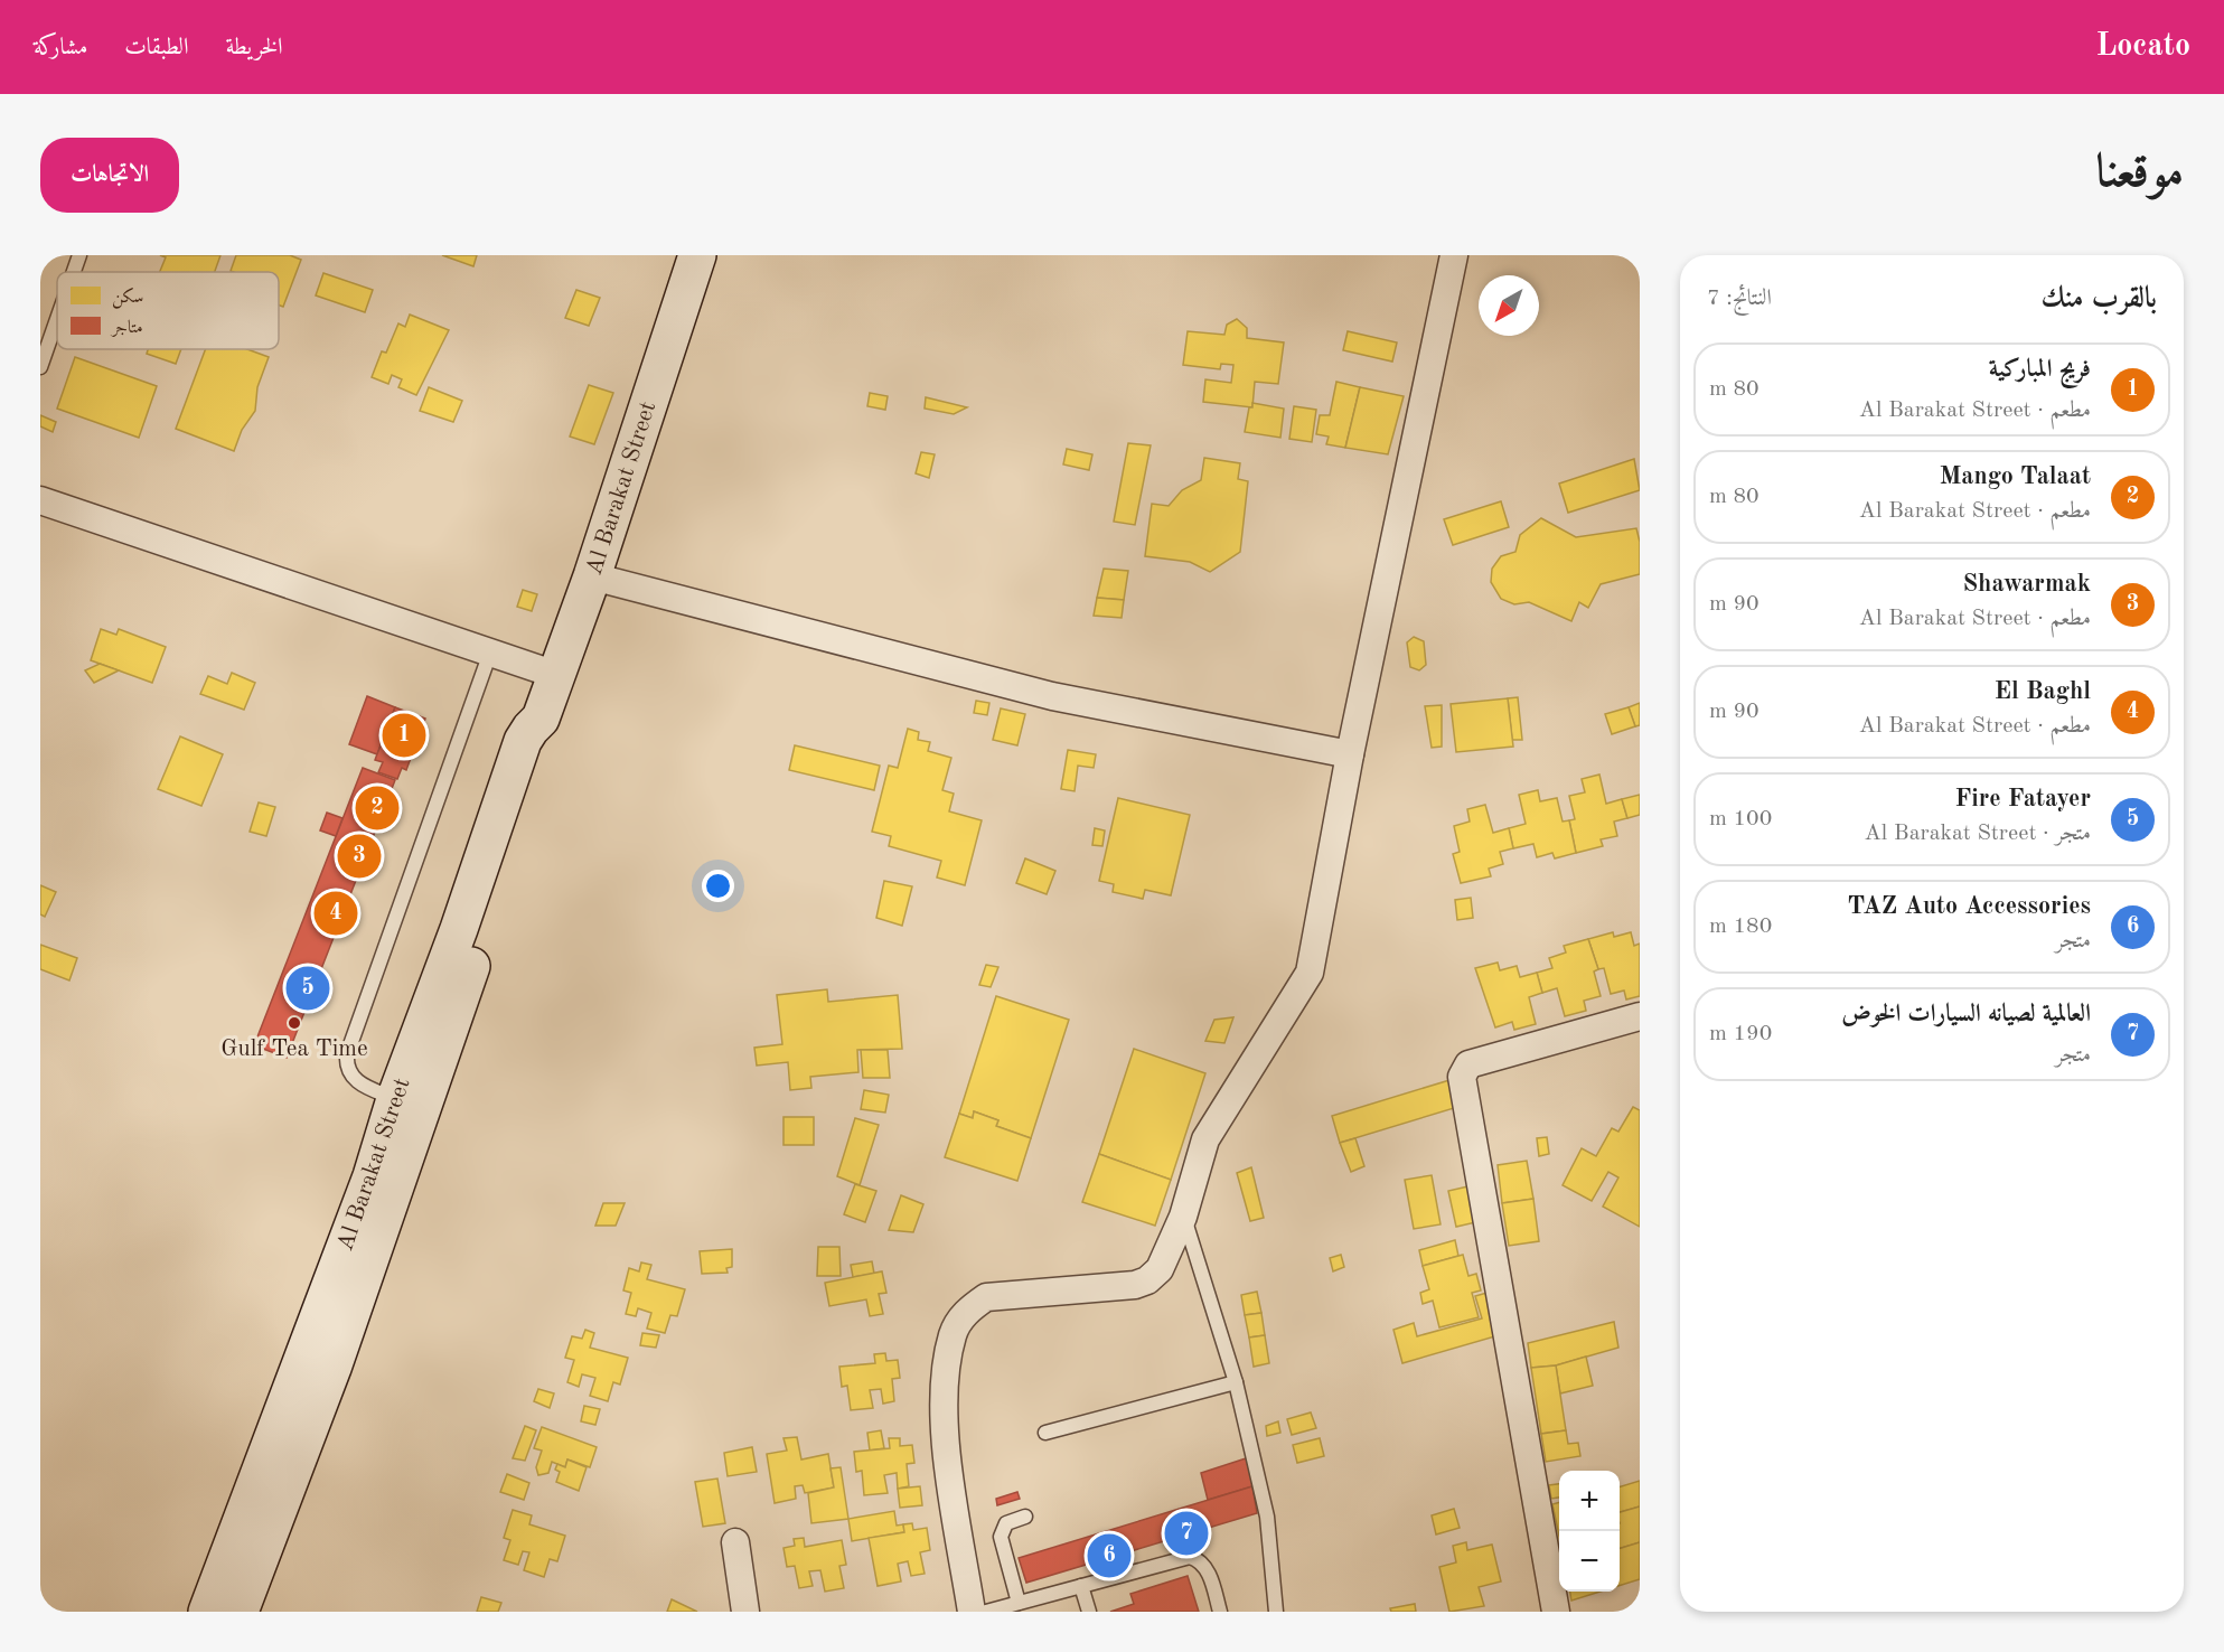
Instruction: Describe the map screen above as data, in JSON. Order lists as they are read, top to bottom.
{
  "streets": {
    "street": ["Al Barakat Street"]
  },
  "places": ["Gulf Tea Time"],
  "legend": ["سكن", "متاجر"],
  "north": "bottom left",
  "page": {
    "header": "Locato",
    "nav": ["الخريطة", "الطبقات", "مشاركة"],
    "title": "موقعنا",
    "buttons": "الاتجاهات",
    "heading": ["بالقرب منك", "النتائج: 7"],
    "list": [
      {
        "mark": "1",
        "name": "فريج المباركية",
        "note": "مطعم · Al Barakat Street",
        "value": "80 m"
      },
      {
        "mark": "2",
        "name": "Mango Talaat",
        "note": "مطعم · Al Barakat Street",
        "value": "80 m"
      },
      {
        "mark": "3",
        "name": "Shawarmak",
        "note": "مطعم · Al Barakat Street",
        "value": "90 m"
      },
      {
        "mark": "4",
        "name": "El Baghl",
        "note": "مطعم · Al Barakat Street",
        "value": "90 m"
      },
      {
        "mark": "5",
        "name": "Fire Fatayer",
        "note": "متجر · Al Barakat Street",
        "value": "100 m"
      },
      {
        "mark": "6",
        "name": "TAZ Auto Accessories",
        "note": "متجر",
        "value": "180 m"
      },
      {
        "mark": "7",
        "name": "العالمية لصيانه السيارات الخوض",
        "note": "متجر",
        "value": "190 m"
      }
    ],
    "pins": [
      "1",
      "2",
      "3",
      "4",
      "5",
      "7",
      "6"
    ],
    "map_buttons": ["+", "−"]
  }
}
